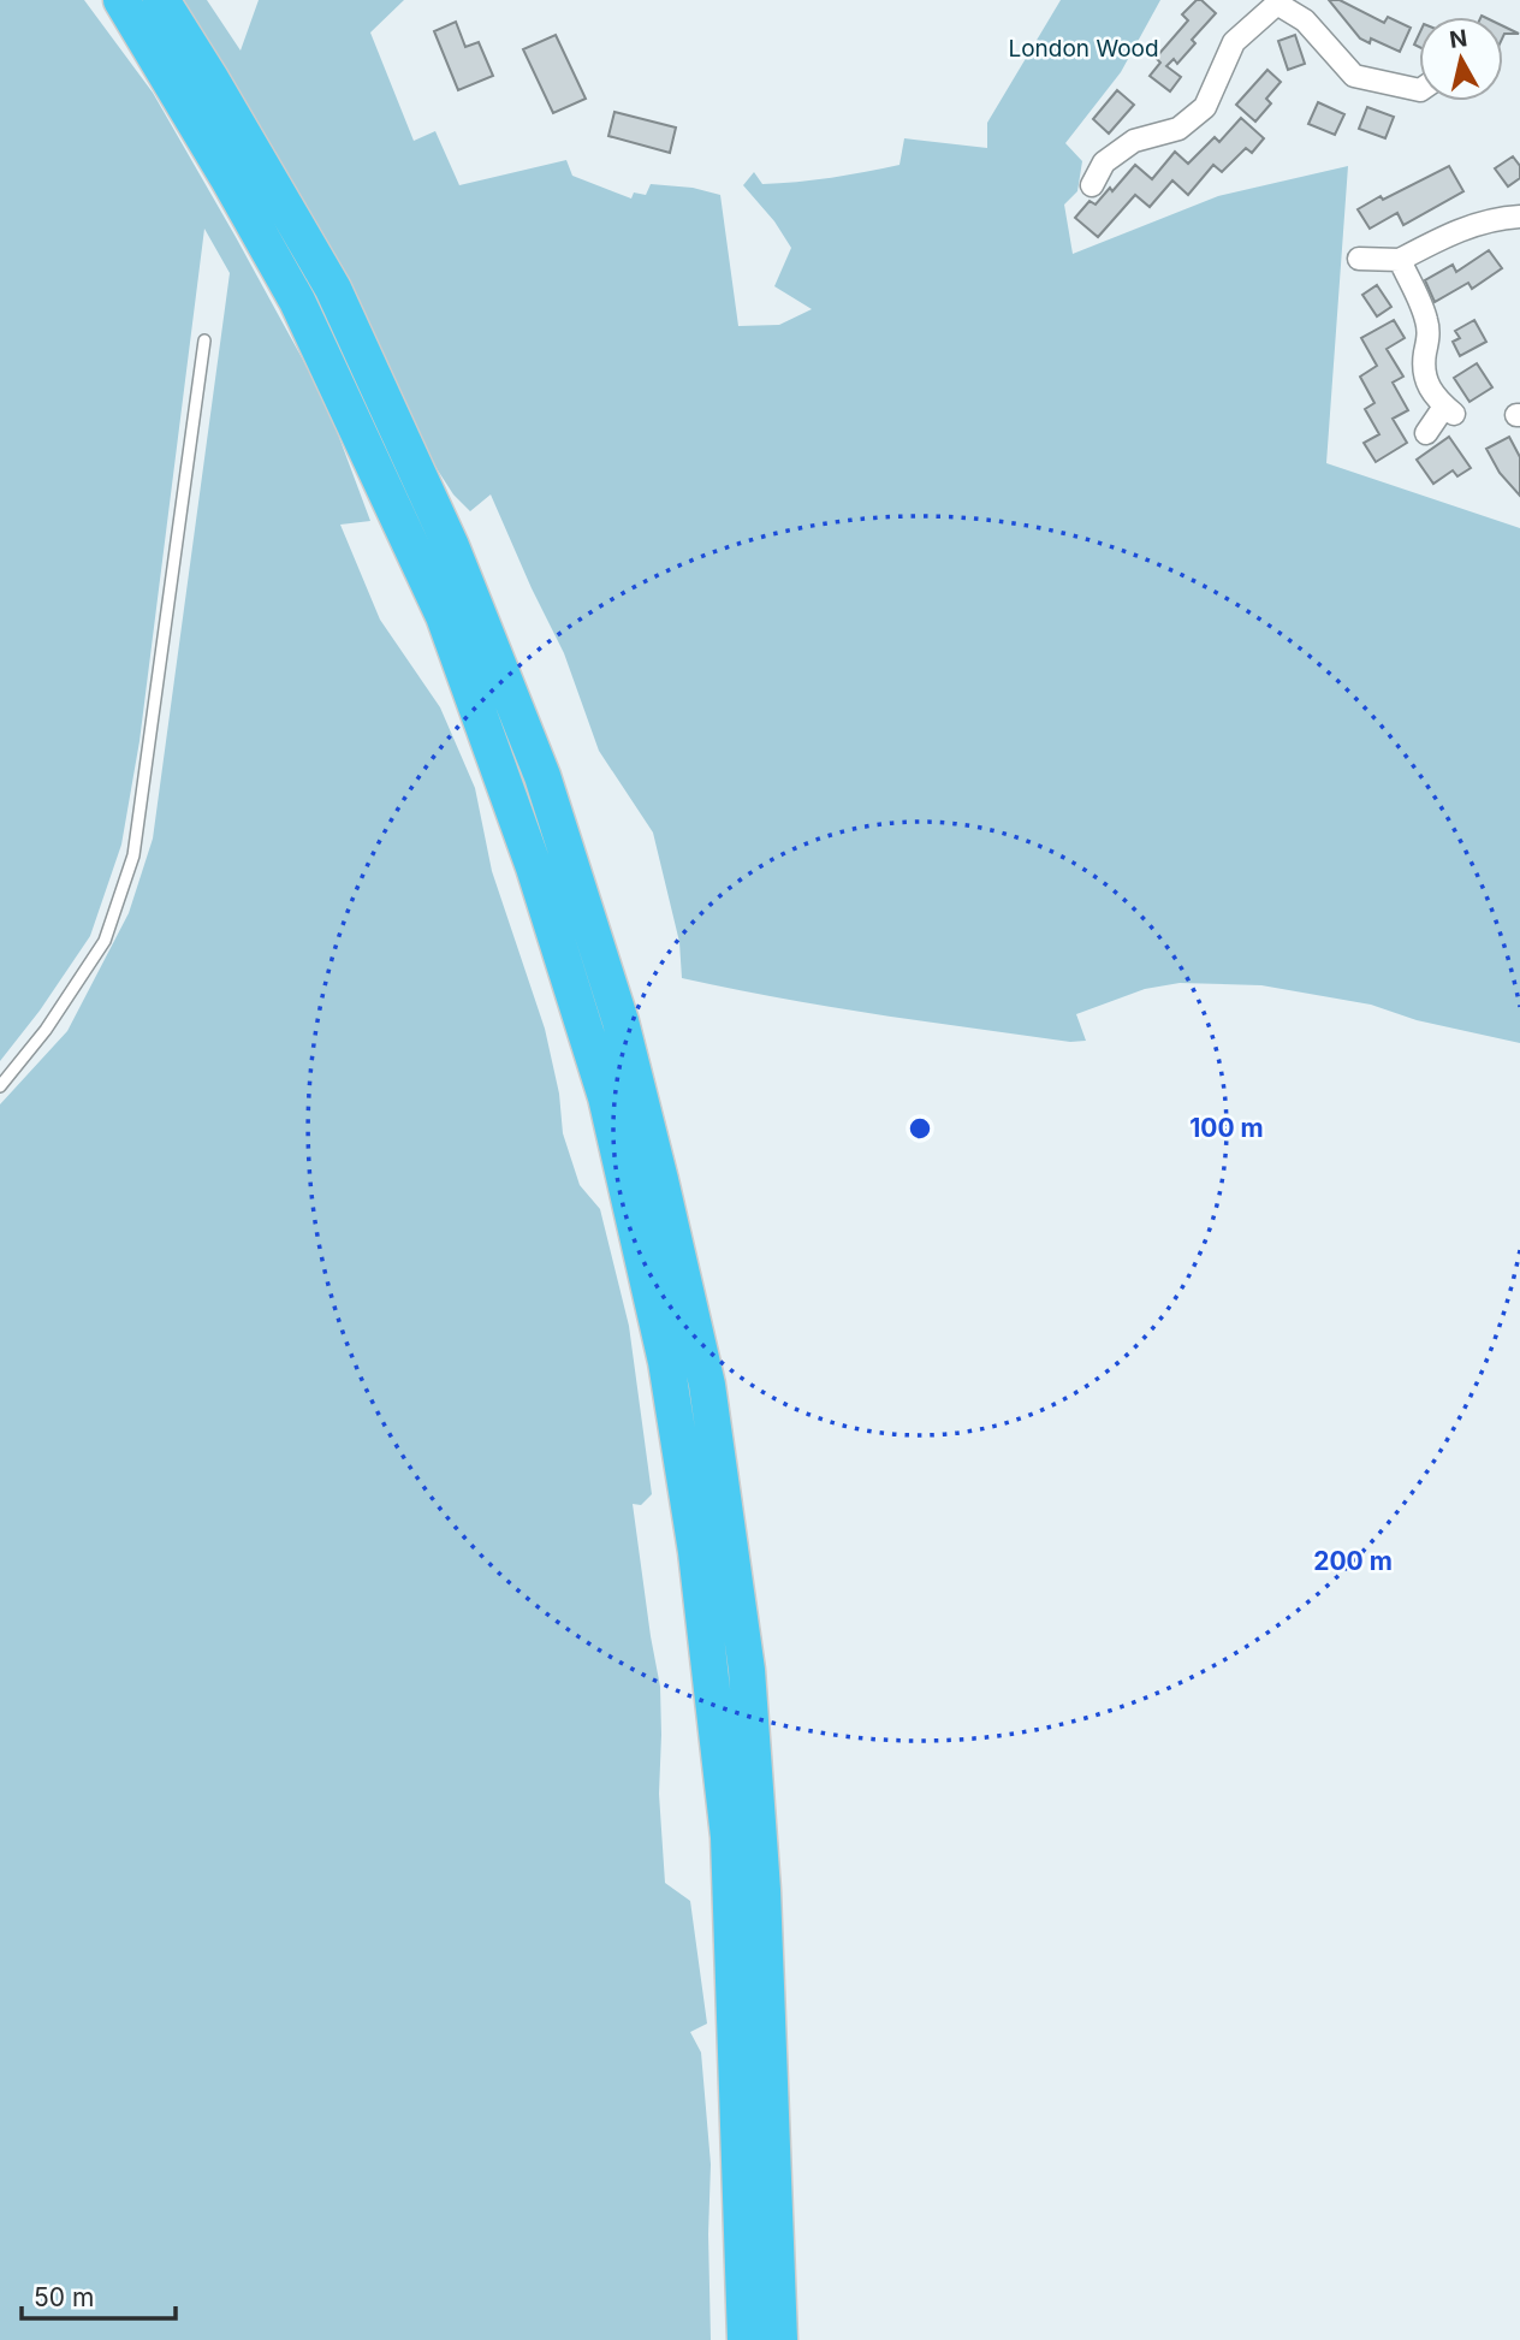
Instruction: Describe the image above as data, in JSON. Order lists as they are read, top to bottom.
{
  "parks": ["London Wood"],
  "scale_bar": "50 m",
  "north": "top",
  "rings": ["100 m", "200 m"]
}
